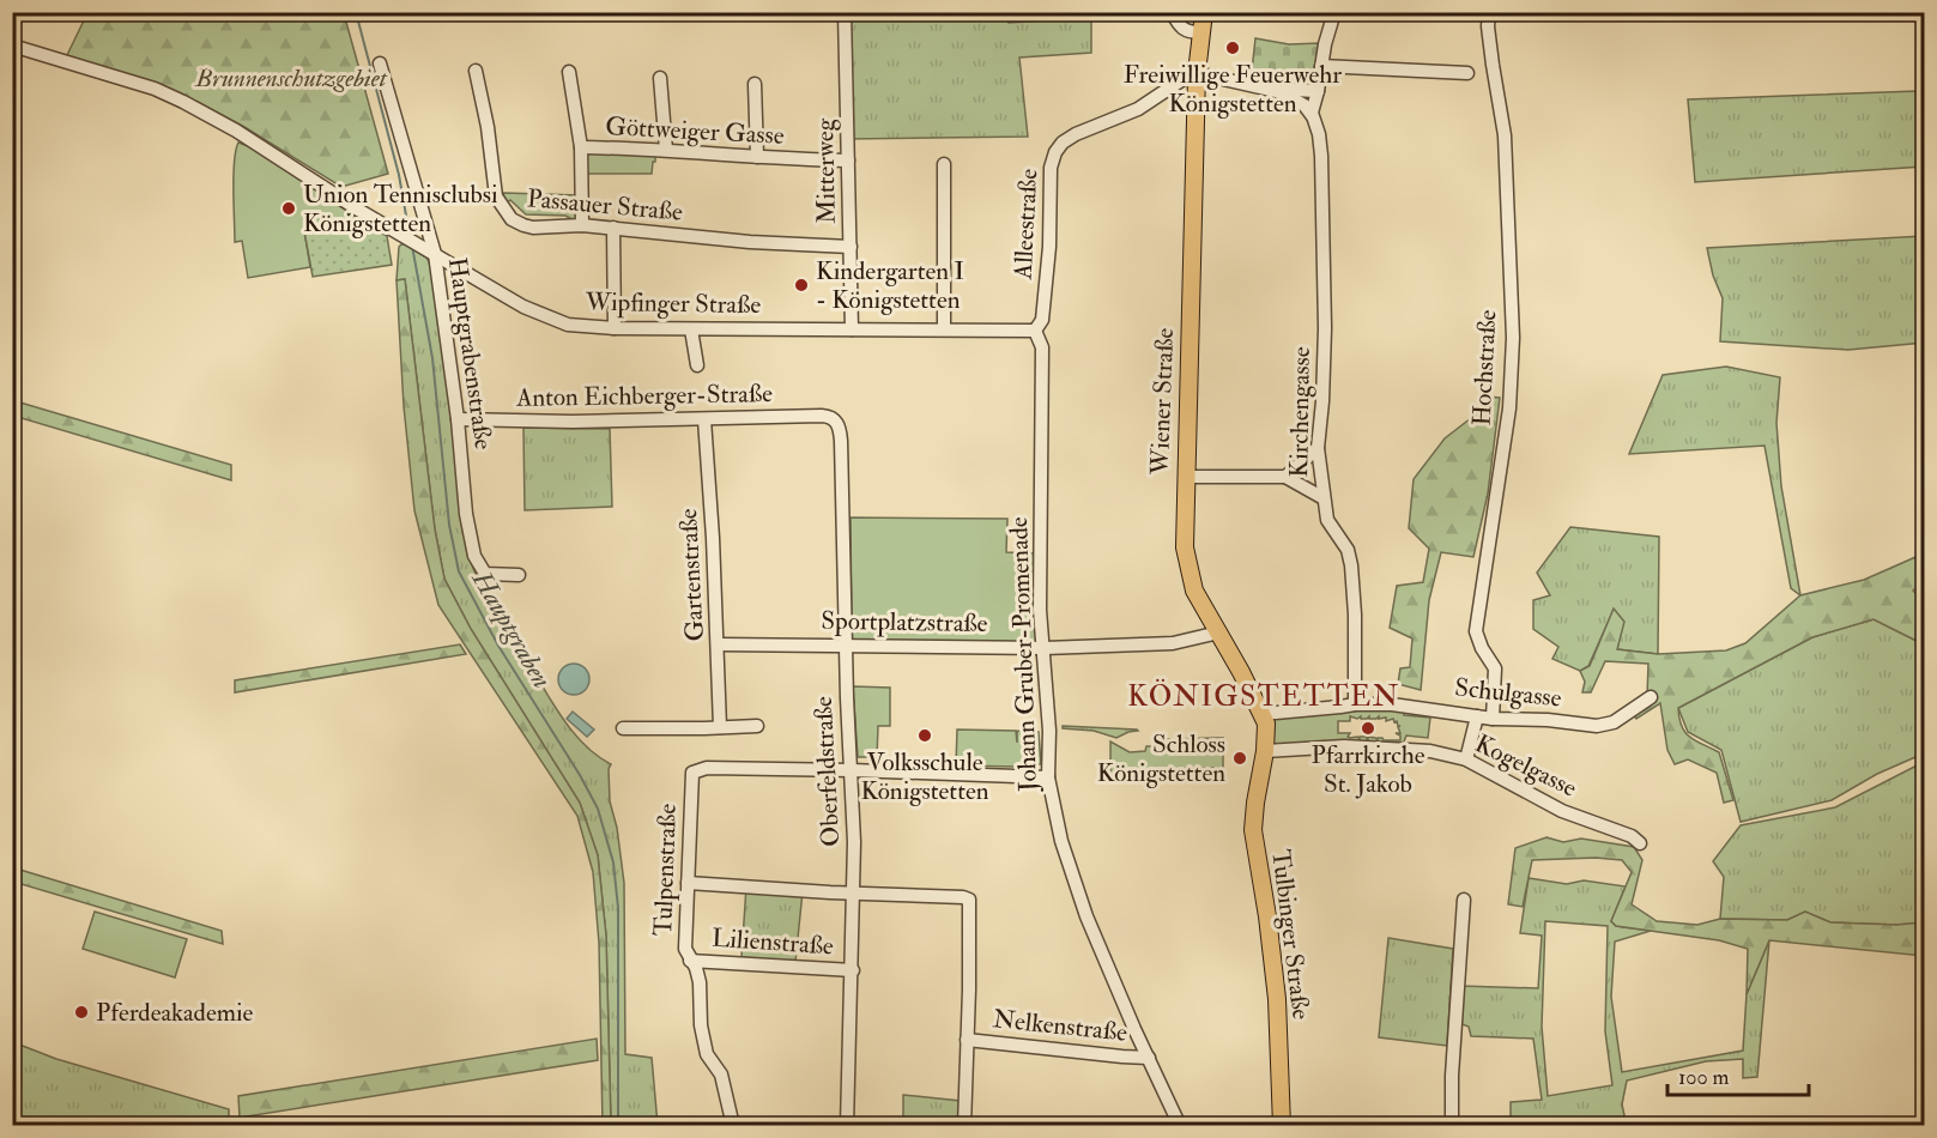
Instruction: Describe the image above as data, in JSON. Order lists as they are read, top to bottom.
{
  "streets": {
    "main road": ["Wiener Straße", "Tulbinger Straße"],
    "street": [
      "Göttweiger Gasse",
      "Mitterweg",
      "Passauer Straße",
      "Alleestraße",
      "Wipfinger Straße",
      "Hauptgrabenstraße",
      "Hochstraße",
      "Anton Eichberger-Straße",
      "Kirchengasse",
      "Gartenstraße",
      "Sportplatzstraße",
      "Johann Gruber-Promenade",
      "Schulgasse",
      "Kogelgasse",
      "Oberfeldstraße",
      "Tulpenstraße",
      "Lilienstraße",
      "Nelkenstraße"
    ]
  },
  "crossings": [
    ["Göttweiger Gasse", "Mitterweg"],
    ["Mitterweg", "Passauer Straße"],
    ["Mitterweg", "Wipfinger Straße"],
    ["Alleestraße", "Wipfinger Straße"],
    ["Alleestraße", "Wiener Straße"],
    ["Alleestraße", "Johann Gruber-Promenade"],
    ["Wipfinger Straße", "Hauptgrabenstraße"],
    ["Wipfinger Straße", "Johann Gruber-Promenade"],
    ["Hauptgrabenstraße", "Anton Eichberger-Straße"],
    ["Hochstraße", "Schulgasse"],
    ["Anton Eichberger-Straße", "Gartenstraße"],
    ["Anton Eichberger-Straße", "Oberfeldstraße"],
    ["Wiener Straße", "Sportplatzstraße"],
    ["Wiener Straße", "Schulgasse"],
    ["Wiener Straße", "Tulbinger Straße"],
    ["Kirchengasse", "Schulgasse"],
    ["Gartenstraße", "Sportplatzstraße"],
    ["Sportplatzstraße", "Johann Gruber-Promenade"],
    ["Sportplatzstraße", "Oberfeldstraße"],
    ["Johann Gruber-Promenade", "Nelkenstraße"],
    ["Schulgasse", "Tulbinger Straße"],
    ["Kogelgasse", "Tulbinger Straße"],
    ["Oberfeldstraße", "Tulpenstraße"],
    ["Oberfeldstraße", "Lilienstraße"],
    ["Tulpenstraße", "Lilienstraße"]
  ],
  "districts": ["KÖNIGSTETTEN"],
  "water": ["Hauptgraben"],
  "parks": ["Brunnenschutzgebiet"],
  "places": [
    "Freiwillige Feuerwehr Königstetten",
    "Union Tennisclubsi Königstetten",
    "Kindergarten I - Königstetten",
    "Pfarrkirche St. Jakob",
    "Volksschule Königstetten",
    "Schloss Königstetten",
    "Pferdeakademie"
  ],
  "scale_bar": "100 m"
}
